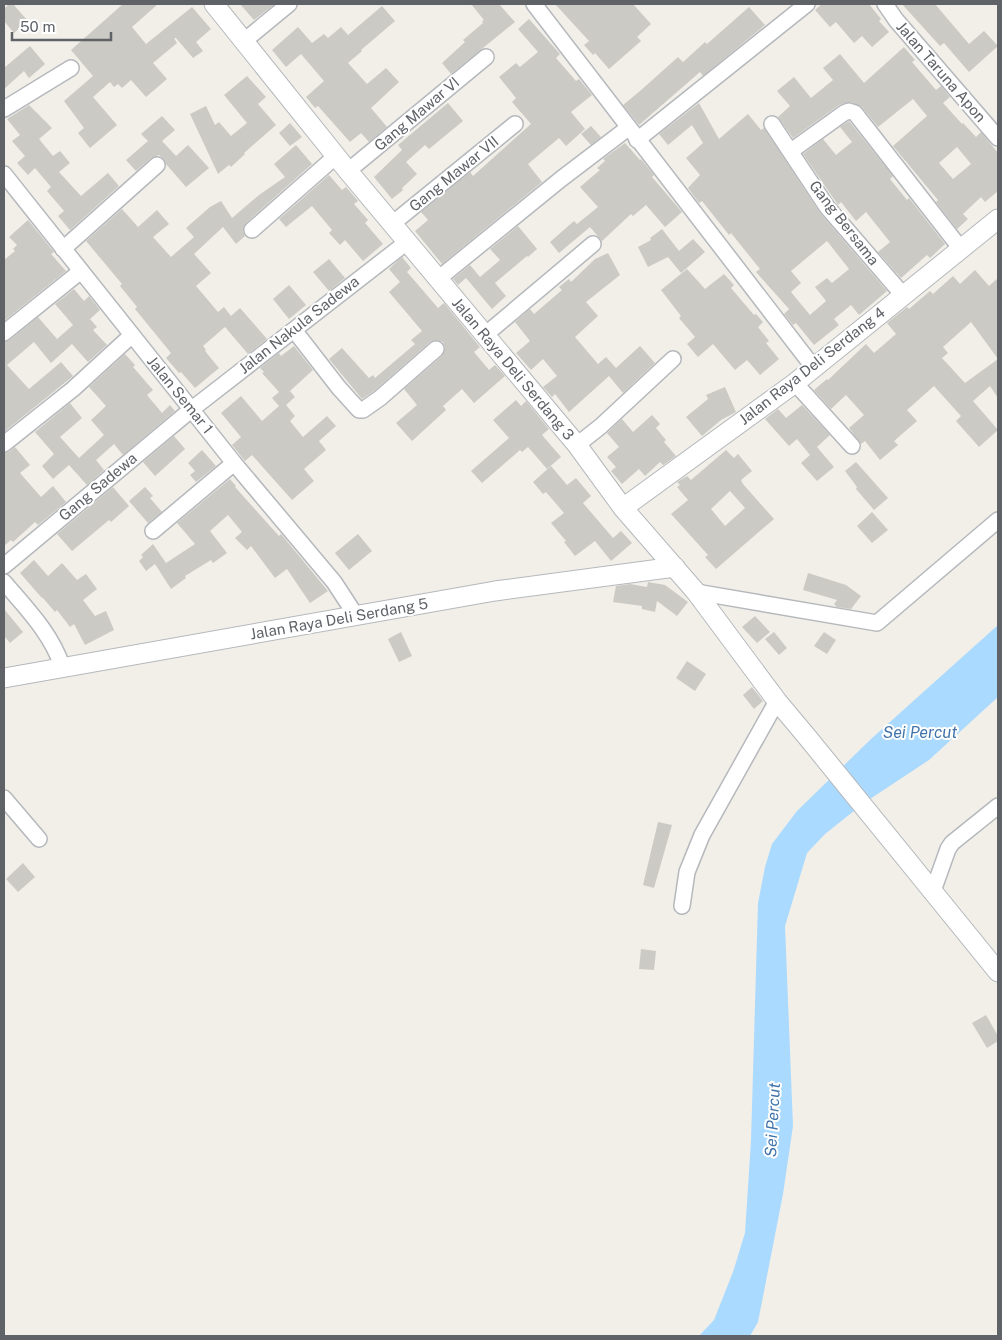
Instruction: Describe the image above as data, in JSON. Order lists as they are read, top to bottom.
{
  "streets": {
    "street": [
      "Jalan Taruna Apon",
      "Gang Mawar VI",
      "Gang Mawar VII",
      "Gang Bersama",
      "Jalan Nakula Sadewa",
      "Jalan Raya Deli Serdang 4",
      "Jalan Raya Deli Serdang 3",
      "Jalan Semar 1",
      "Gang Sadewa",
      "Jalan Raya Deli Serdang 5"
    ]
  },
  "crossings": [
    ["Gang Mawar VI", "Jalan Raya Deli Serdang 3"],
    ["Gang Mawar VII", "Jalan Raya Deli Serdang 3"],
    ["Gang Bersama", "Jalan Raya Deli Serdang 4"],
    ["Jalan Nakula Sadewa", "Jalan Raya Deli Serdang 3"],
    ["Jalan Nakula Sadewa", "Jalan Semar 1"],
    ["Jalan Nakula Sadewa", "Gang Sadewa"],
    ["Jalan Raya Deli Serdang 4", "Jalan Raya Deli Serdang 3"],
    ["Jalan Raya Deli Serdang 3", "Jalan Raya Deli Serdang 5"],
    ["Jalan Semar 1", "Gang Sadewa"],
    ["Jalan Semar 1", "Jalan Raya Deli Serdang 5"]
  ],
  "water": ["Sei Percut"],
  "scale_bar": "50 m"
}
